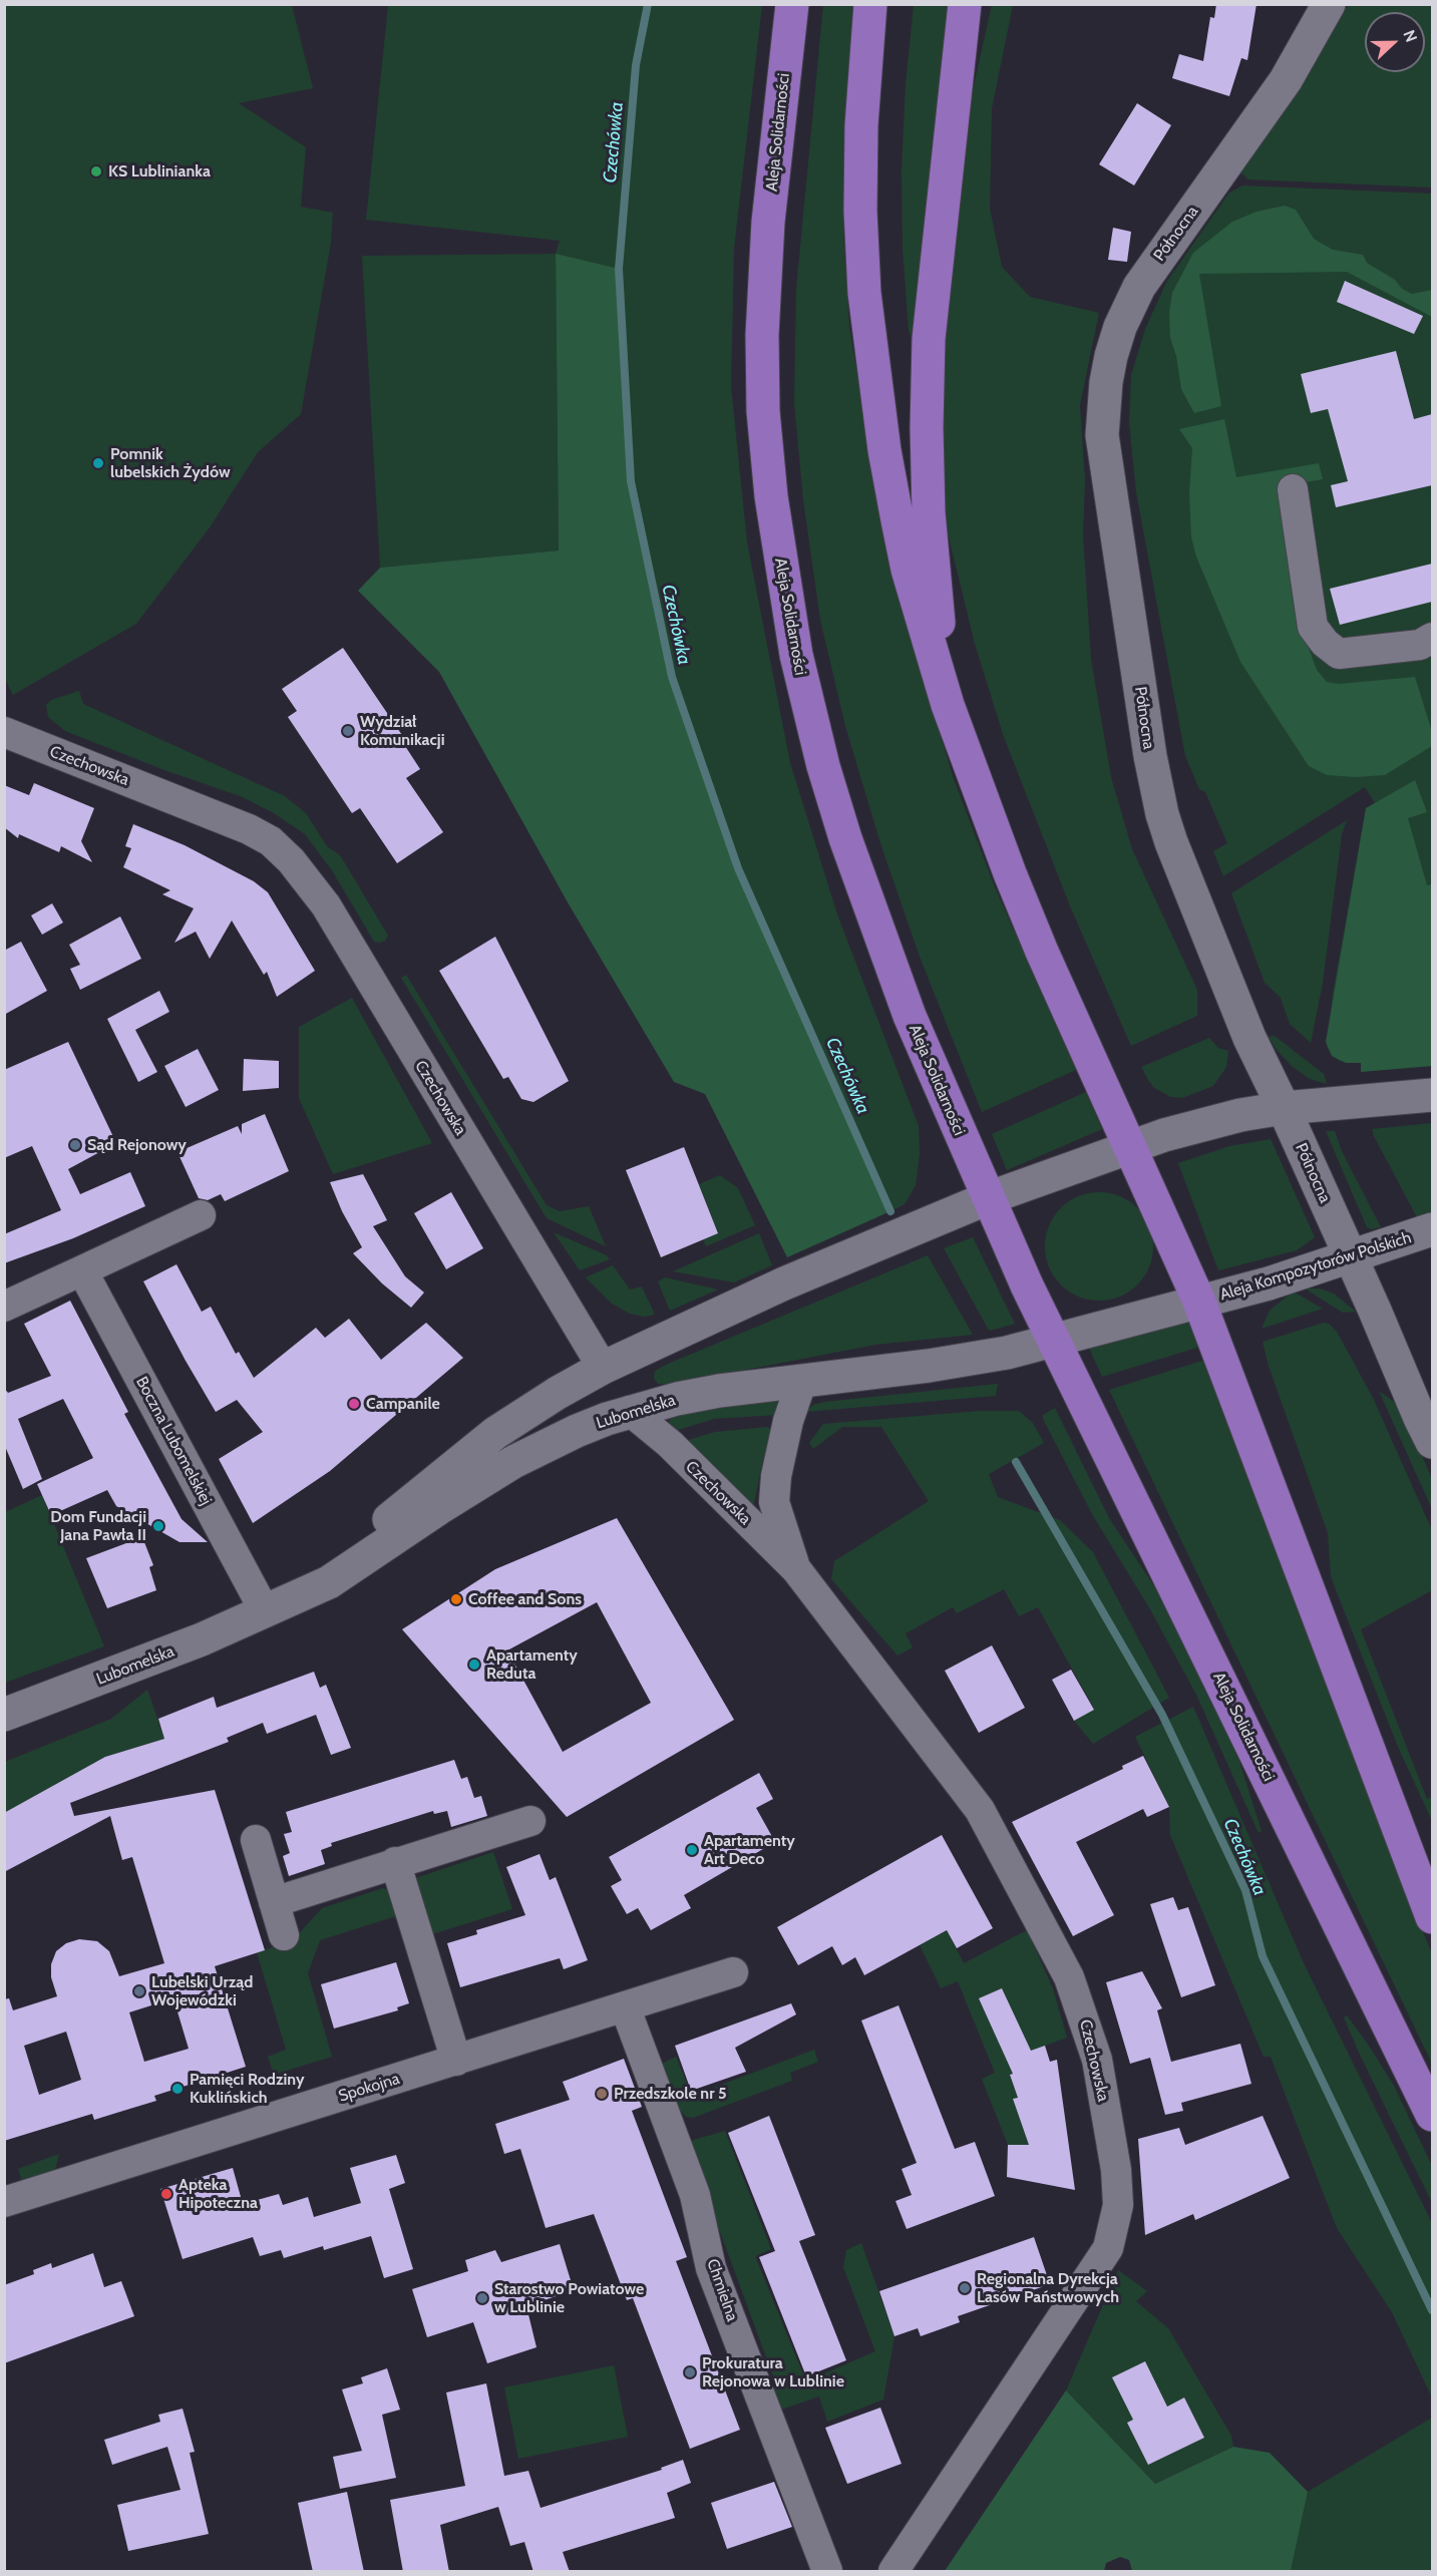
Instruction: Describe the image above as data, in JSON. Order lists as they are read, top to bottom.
{
  "streets": {
    "main road": ["Aleja Solidarności"],
    "street": [
      "Północna",
      "Czechowska",
      "Aleja Kompozytorów Polskich",
      "Lubomelska",
      "Boczna Lubomelskiej",
      "Spokojna",
      "Chmielna"
    ]
  },
  "crossings": [
    ["Aleja Solidarności", "Aleja Kompozytorów Polskich"],
    ["Aleja Solidarności", "Lubomelska"],
    ["Północna", "Aleja Kompozytorów Polskich"],
    ["Czechowska", "Lubomelska"],
    ["Aleja Kompozytorów Polskich", "Lubomelska"],
    ["Lubomelska", "Boczna Lubomelskiej"],
    ["Spokojna", "Chmielna"]
  ],
  "water": ["Czechówka"],
  "places": [
    "KS Lublinianka",
    "Pomnik lubelskich Żydów",
    "Wydział Komunikacji",
    "Sąd Rejonowy",
    "Campanile",
    "Dom Fundacji Jana Pawła II",
    "Coffee and Sons",
    "Apartamenty Reduta",
    "Apartamenty Art Deco",
    "Lubelski Urząd Wojewódzki",
    "Pamięci Rodziny Kuklińskich",
    "Przedszkole nr 5",
    "Apteka Hipoteczna",
    "Regionalna Dyrekcja Lasów Państwowych",
    "Starostwo Powiatowe w Lublinie",
    "Prokuratura Rejonowa w Lublinie"
  ],
  "north": "right"
}
